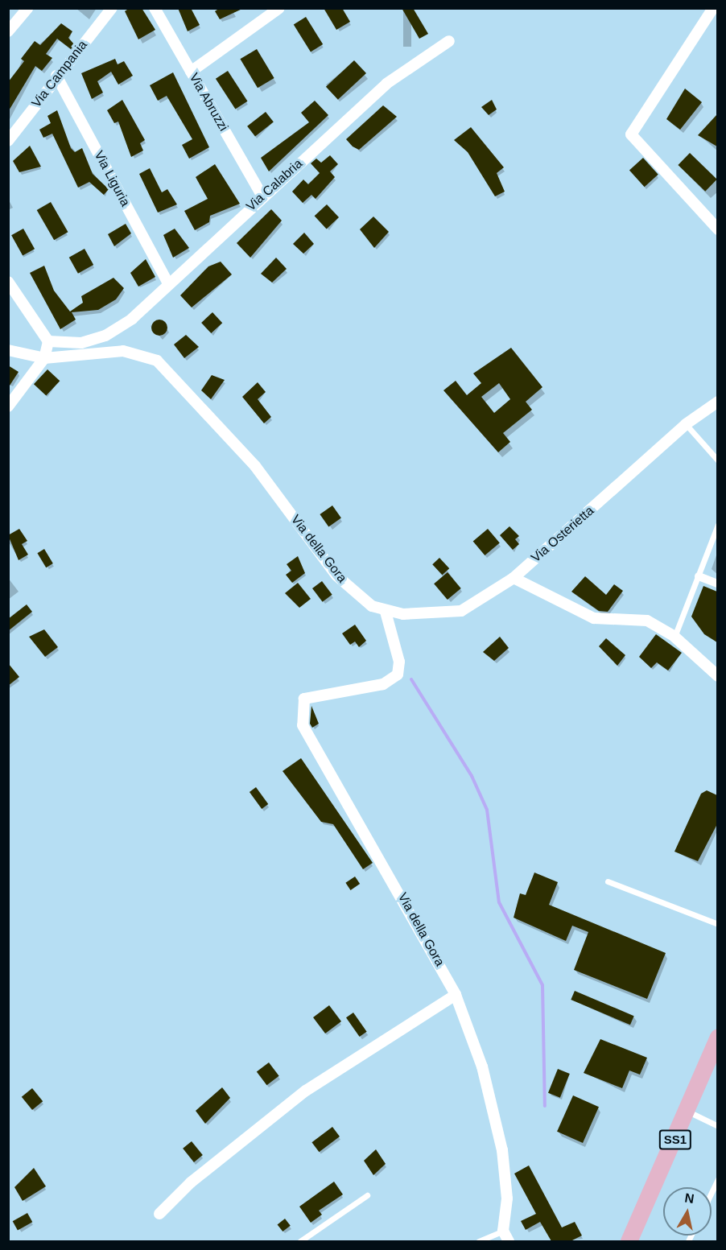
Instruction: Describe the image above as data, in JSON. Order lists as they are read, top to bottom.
{
  "streets": {
    "main road": ["SS1"],
    "street": [
      "Via Campania",
      "Via Abruzzi",
      "Via Liguria",
      "Via Calabria",
      "Via Osterietta",
      "Via della Gora"
    ]
  },
  "crossings": [
    ["Via Campania", "Via Liguria"],
    ["Via Abruzzi", "Via Calabria"],
    ["Via Liguria", "Via Calabria"],
    ["Via Osterietta", "Via della Gora"]
  ],
  "north": "top"
}
